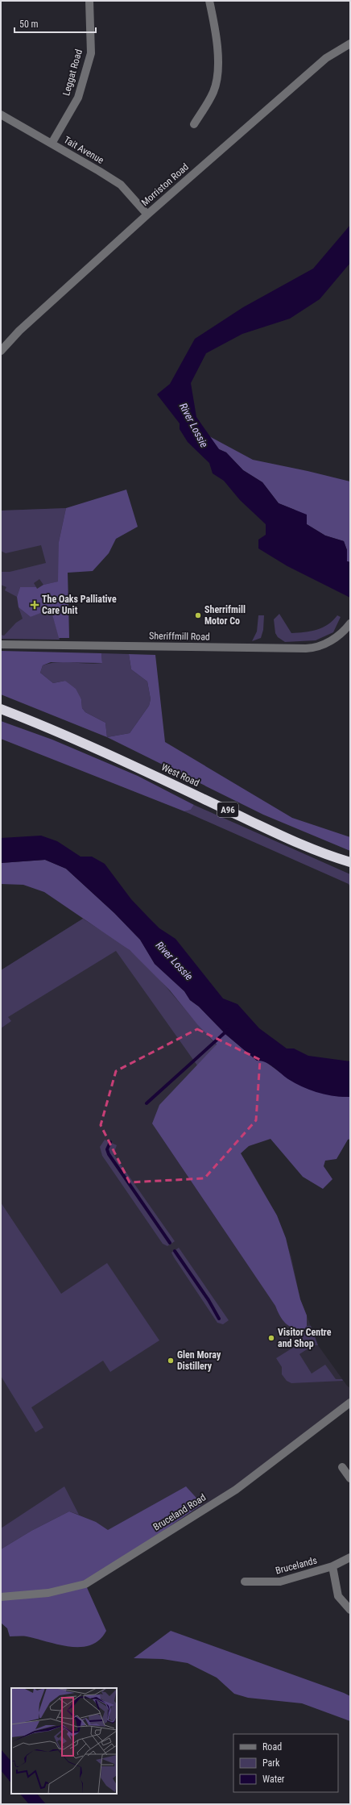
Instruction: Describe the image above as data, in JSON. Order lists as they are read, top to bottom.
{
  "streets": {
    "highway": ["West Road", "A96"],
    "street": [
      "Leggat Road",
      "Tait Avenue",
      "Morriston Road",
      "Sheriffmill Road",
      "Bruceland Road",
      "Brucelands"
    ]
  },
  "crossings": [
    ["Leggat Road", "Tait Avenue"],
    ["Tait Avenue", "Morriston Road"]
  ],
  "water": ["River Lossie"],
  "places": {
    "health": ["The Oaks Palliative Care Unit"],
    "other": ["Sherrifmill Motor Co", "Visitor Centre and Shop", "Glen Moray Distillery"]
  },
  "legend": ["Road", "Park", "Water"],
  "scale_bar": "50 m"
}
